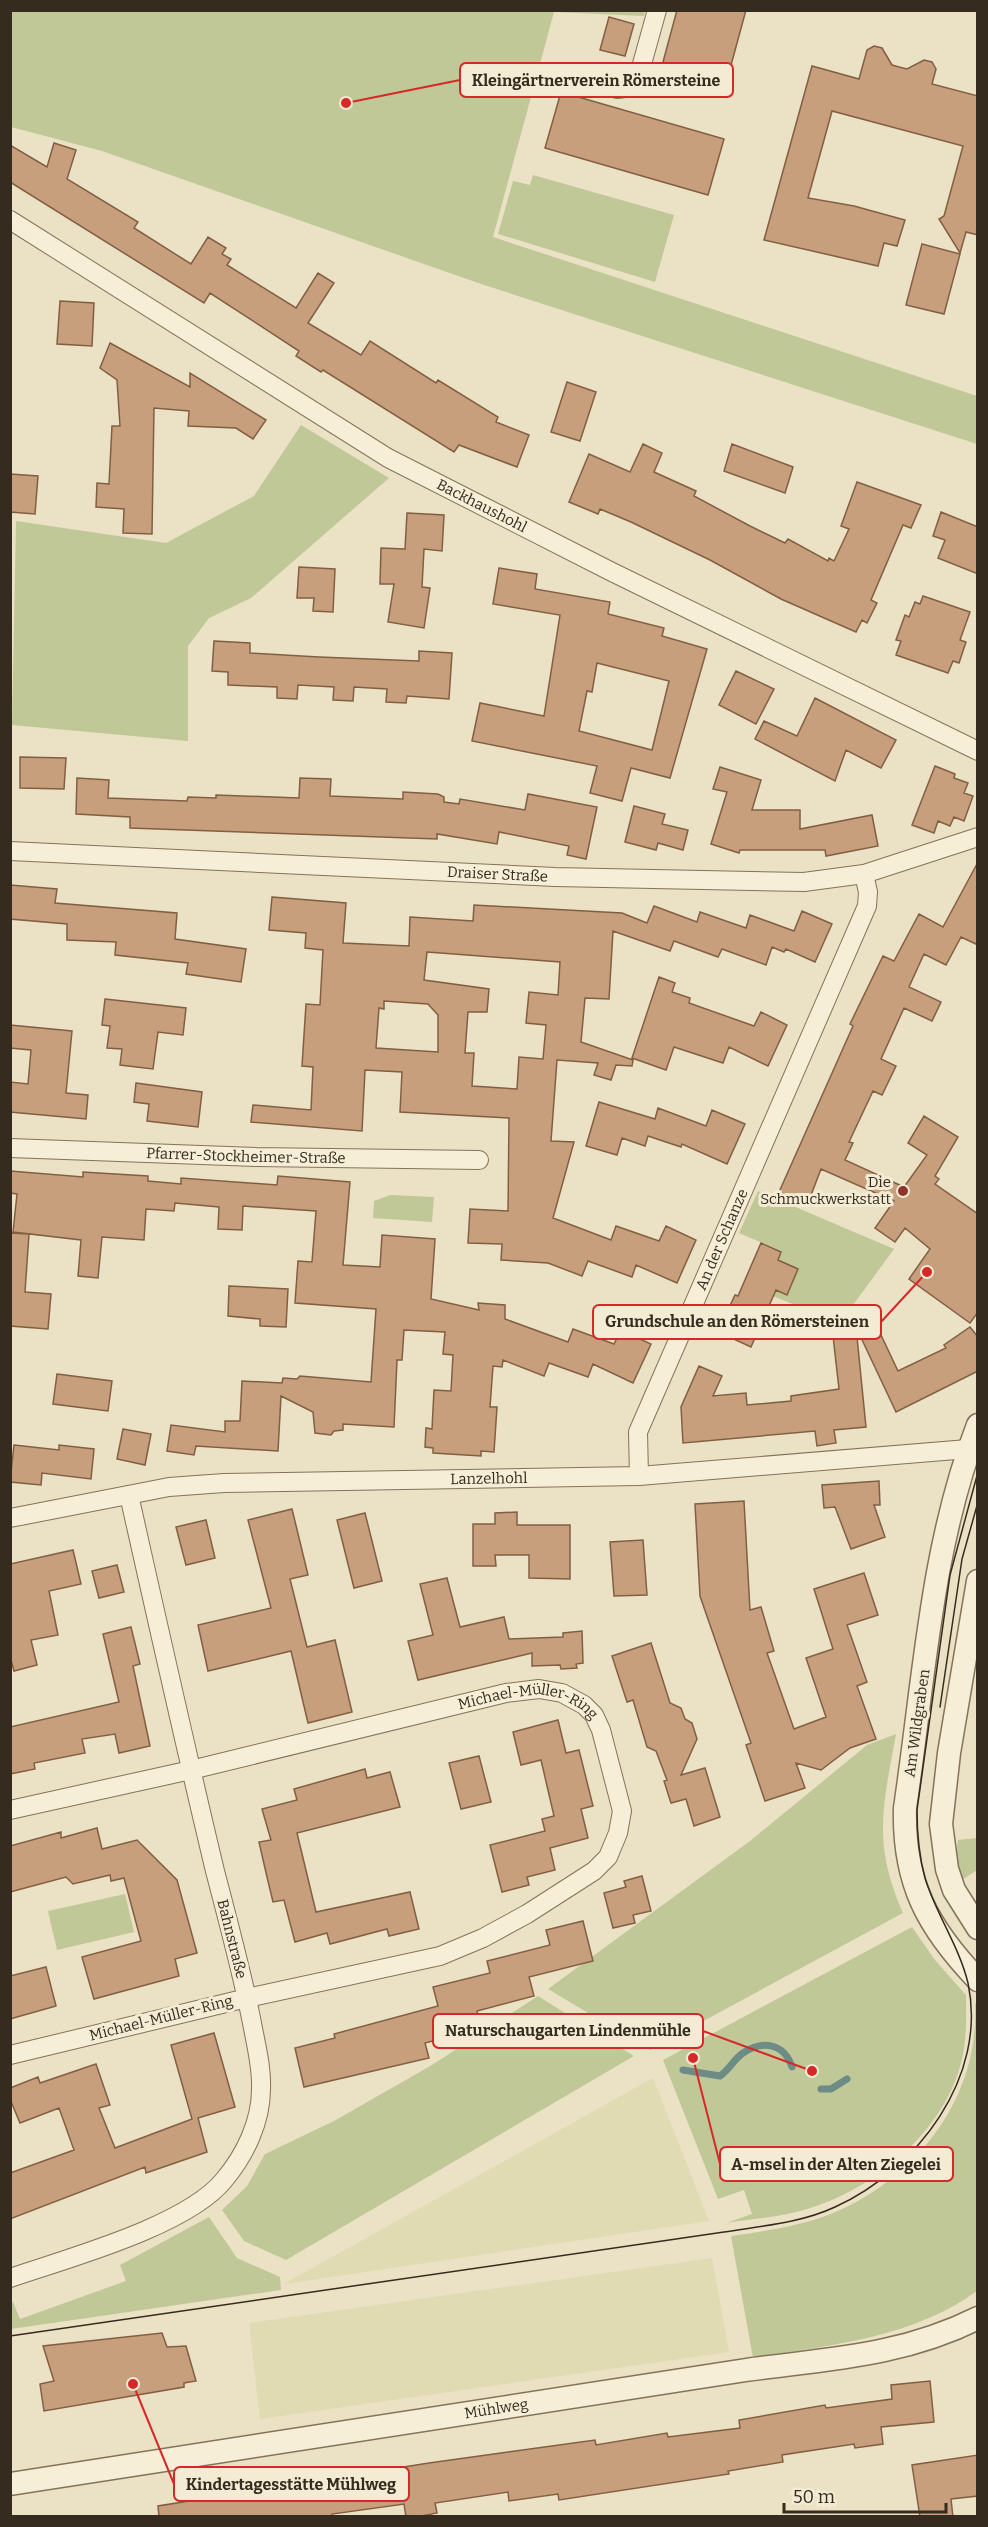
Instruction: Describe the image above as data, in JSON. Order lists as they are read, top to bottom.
{
  "streets": {
    "street": [
      "Backhaushohl",
      "Draiser Straße",
      "Pfarrer-Stockheimer-Straße",
      "An der Schanze",
      "Lanzelhohl",
      "Michael-Müller-Ring",
      "Am Wildgraben",
      "Bahnstraße",
      "Mühlweg"
    ]
  },
  "crossings": [
    ["Draiser Straße", "An der Schanze"],
    ["An der Schanze", "Lanzelhohl"],
    ["Lanzelhohl", "Am Wildgraben"],
    ["Lanzelhohl", "Bahnstraße"],
    ["Michael-Müller-Ring", "Bahnstraße"]
  ],
  "places": [
    "Kleingärtnerverein Römersteine",
    "Die Schmuckwerkstatt",
    "Grundschule an den Römersteinen",
    "A-msel in der Alten Ziegelei",
    "Naturschaugarten Lindenmühle",
    "Kindertagesstätte Mühlweg"
  ],
  "scale_bar": "50 m"
}
